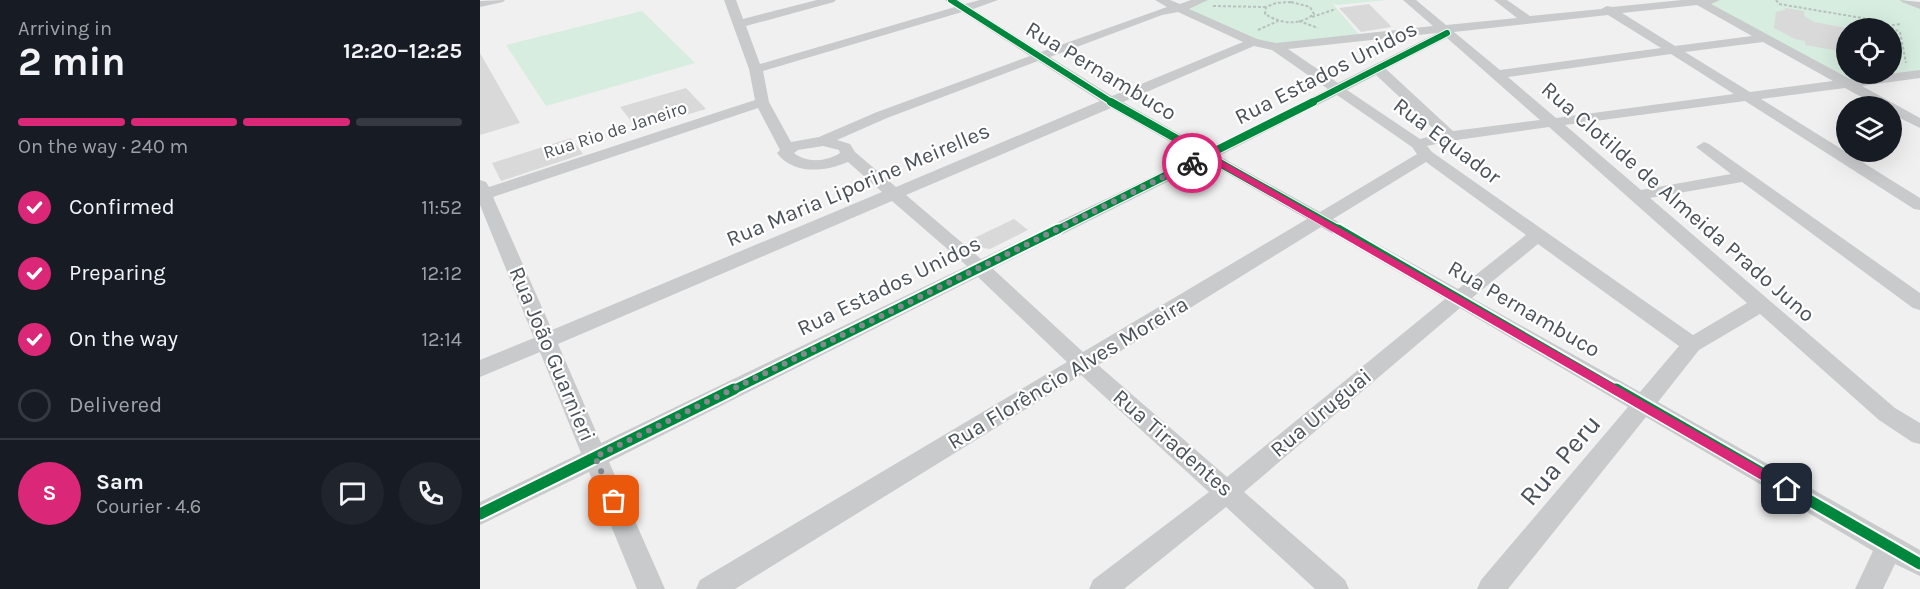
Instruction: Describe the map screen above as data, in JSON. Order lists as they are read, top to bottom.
{
  "streets": {
    "street": [
      "Rua Pernambuco",
      "Rua Estados Unidos",
      "Rua Rio de Janeiro",
      "Rua Equador",
      "Rua Maria Liporine Meirelles",
      "Rua Clotilde de Almeida Prado Juno",
      "Rua João Guarnieri",
      "Rua Florêncio Alves Moreira",
      "Rua Uruguai",
      "Rua Tiradentes",
      "Rua Peru"
    ]
  },
  "crossings": [
    ["Rua Pernambuco", "Rua Estados Unidos"],
    ["Rua Pernambuco", "Rua Maria Liporine Meirelles"],
    ["Rua Pernambuco", "Rua Florêncio Alves Moreira"],
    ["Rua Pernambuco", "Rua Uruguai"],
    ["Rua Pernambuco", "Rua Peru"],
    ["Rua Estados Unidos", "Rua Equador"],
    ["Rua Estados Unidos", "Rua Clotilde de Almeida Prado Juno"],
    ["Rua Estados Unidos", "Rua João Guarnieri"],
    ["Rua Estados Unidos", "Rua Tiradentes"],
    ["Rua Rio de Janeiro", "Rua João Guarnieri"],
    ["Rua Equador", "Rua Maria Liporine Meirelles"],
    ["Rua Equador", "Rua Florêncio Alves Moreira"],
    ["Rua Equador", "Rua Uruguai"],
    ["Rua Equador", "Rua Peru"],
    ["Rua Maria Liporine Meirelles", "Rua João Guarnieri"],
    ["Rua Maria Liporine Meirelles", "Rua Tiradentes"],
    ["Rua Clotilde de Almeida Prado Juno", "Rua Florêncio Alves Moreira"],
    ["Rua Clotilde de Almeida Prado Juno", "Rua Peru"],
    ["Rua Florêncio Alves Moreira", "Rua Tiradentes"],
    ["Rua Uruguai", "Rua Tiradentes"]
  ],
  "page": {
    "heading": ["2 min", "Arriving in", "12:20–12:25"],
    "panel": ["Sam", "Courier · 4.6"],
    "bar": "On the way · 240 m",
    "list": [
      ["Confirmed", "11:52"],
      ["Preparing", "12:12"],
      ["On the way", "12:14"],
      "Delivered"
    ],
    "round": "S"
  }
}
